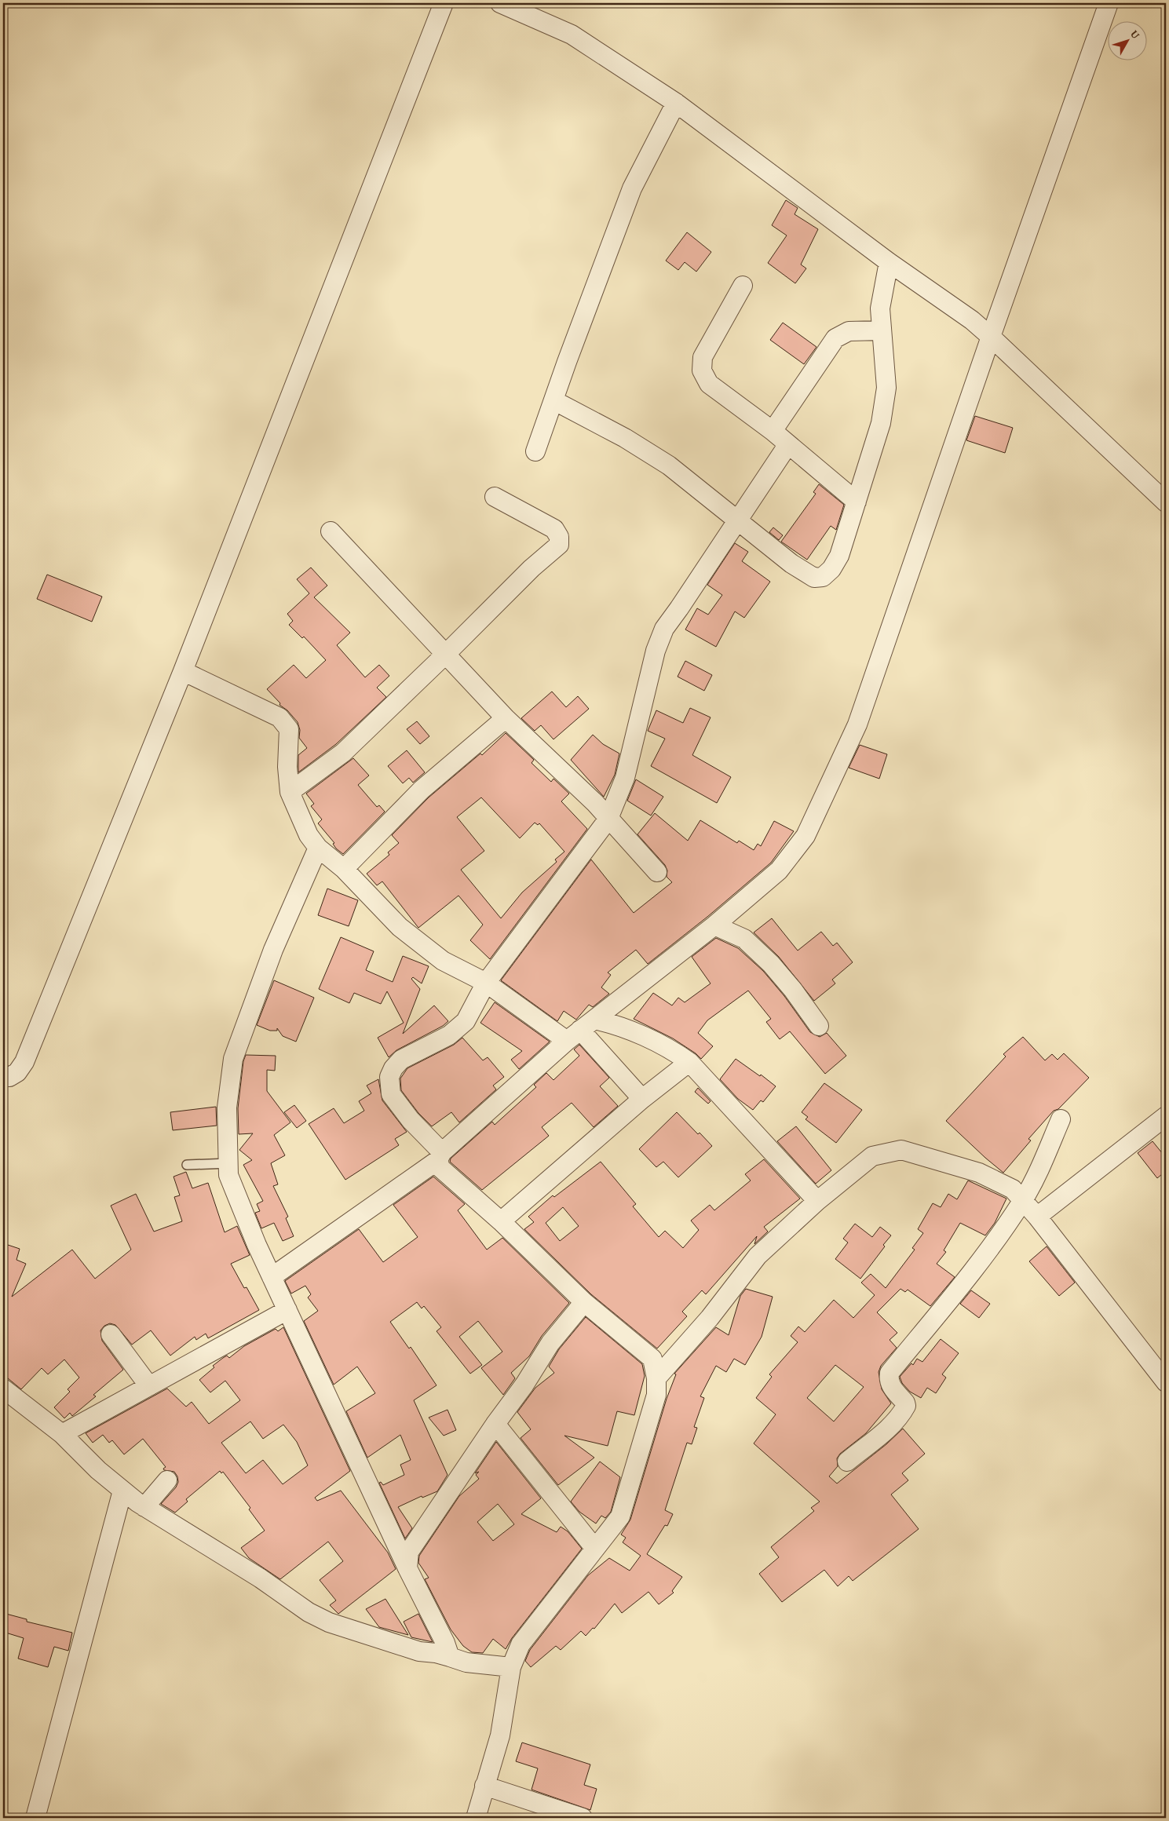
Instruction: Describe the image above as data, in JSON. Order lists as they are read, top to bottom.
{
  "north": "top right"
}
